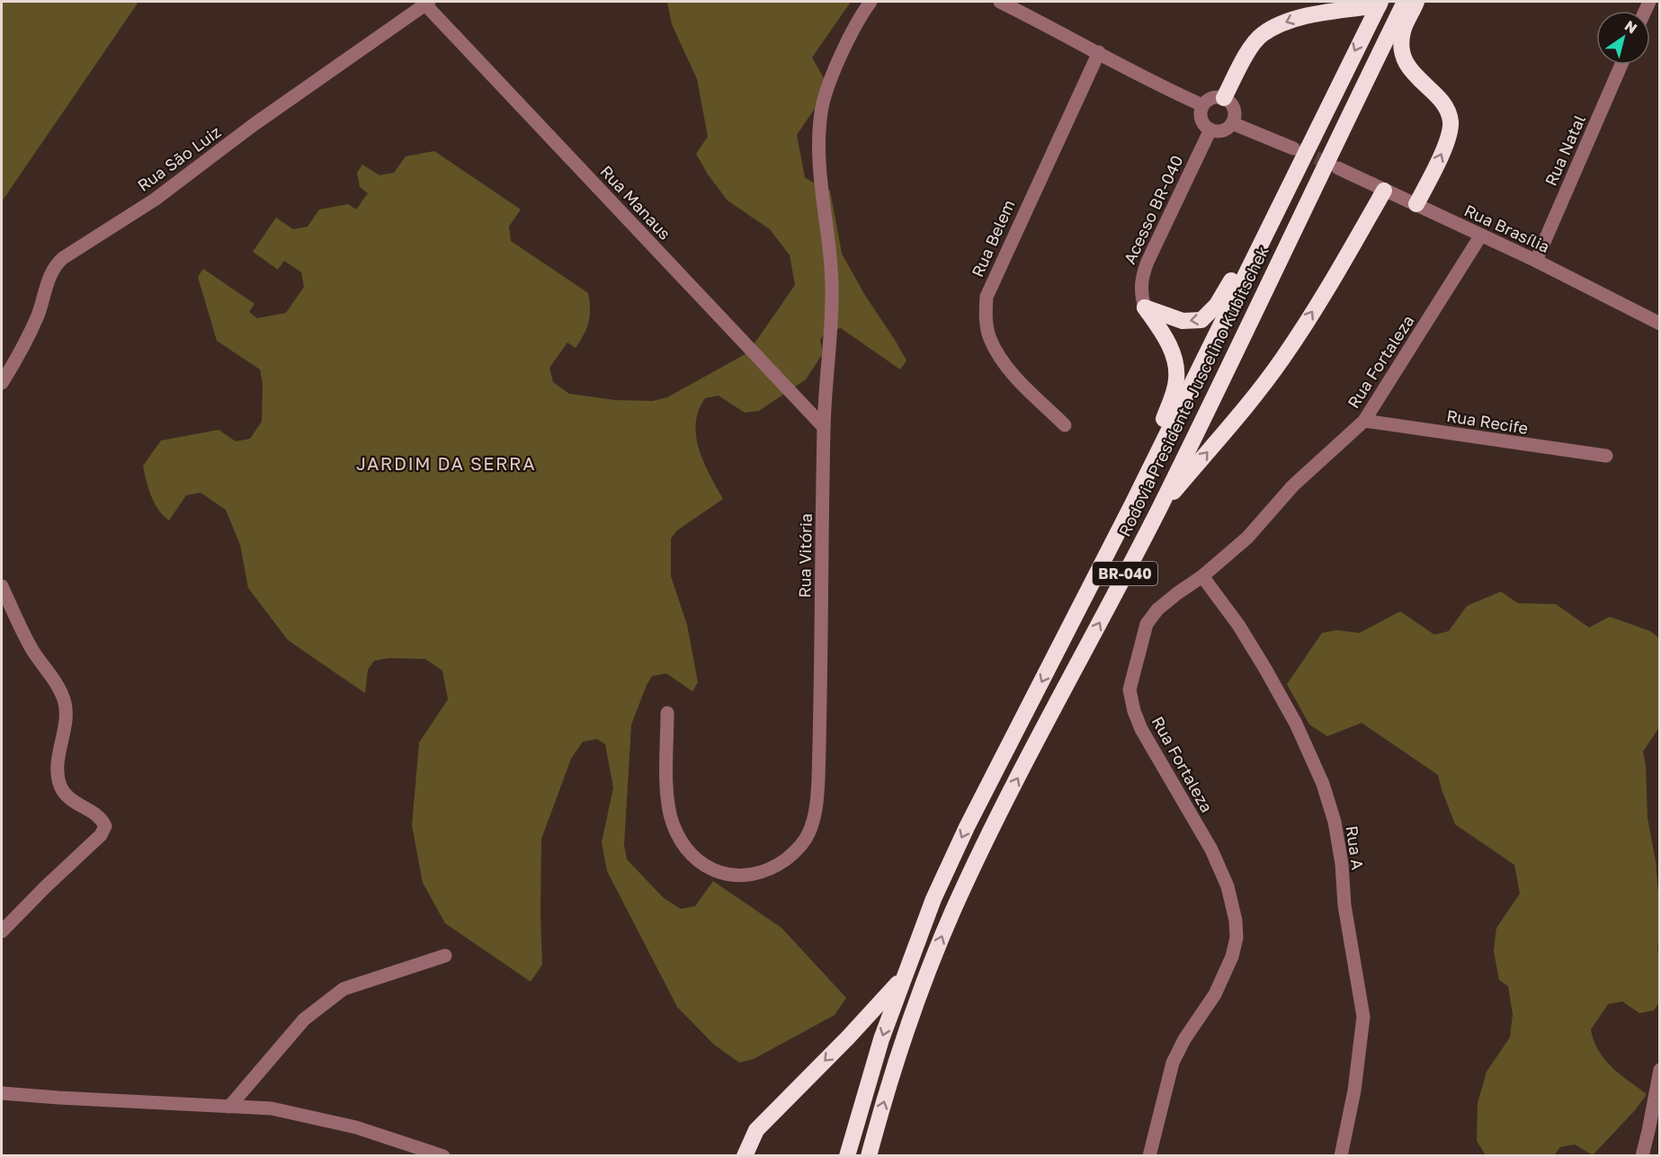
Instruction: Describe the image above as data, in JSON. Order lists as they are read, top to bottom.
{
  "streets": {
    "highway": ["Rodovia Presidente Juscelino Kubitschek", "BR-040"],
    "street": [
      "Rua Natal",
      "Rua São Luiz",
      "Rua Manaus",
      "Acesso BR-040",
      "Rua Brasília",
      "Rua Belem",
      "Rua Fortaleza",
      "Rua Recife",
      "Rua Vitória",
      "Rua A"
    ]
  },
  "crossings": [
    ["Rua Natal", "Rua Brasília"],
    ["Rua São Luiz", "Rua Manaus"],
    ["Rua Manaus", "Rua Vitória"],
    ["Rua Brasília", "Rua Fortaleza"],
    ["Rua Fortaleza", "Rua Recife"],
    ["Rua Fortaleza", "Rua A"]
  ],
  "districts": ["JARDIM DA SERRA"],
  "north": "top right"
}
